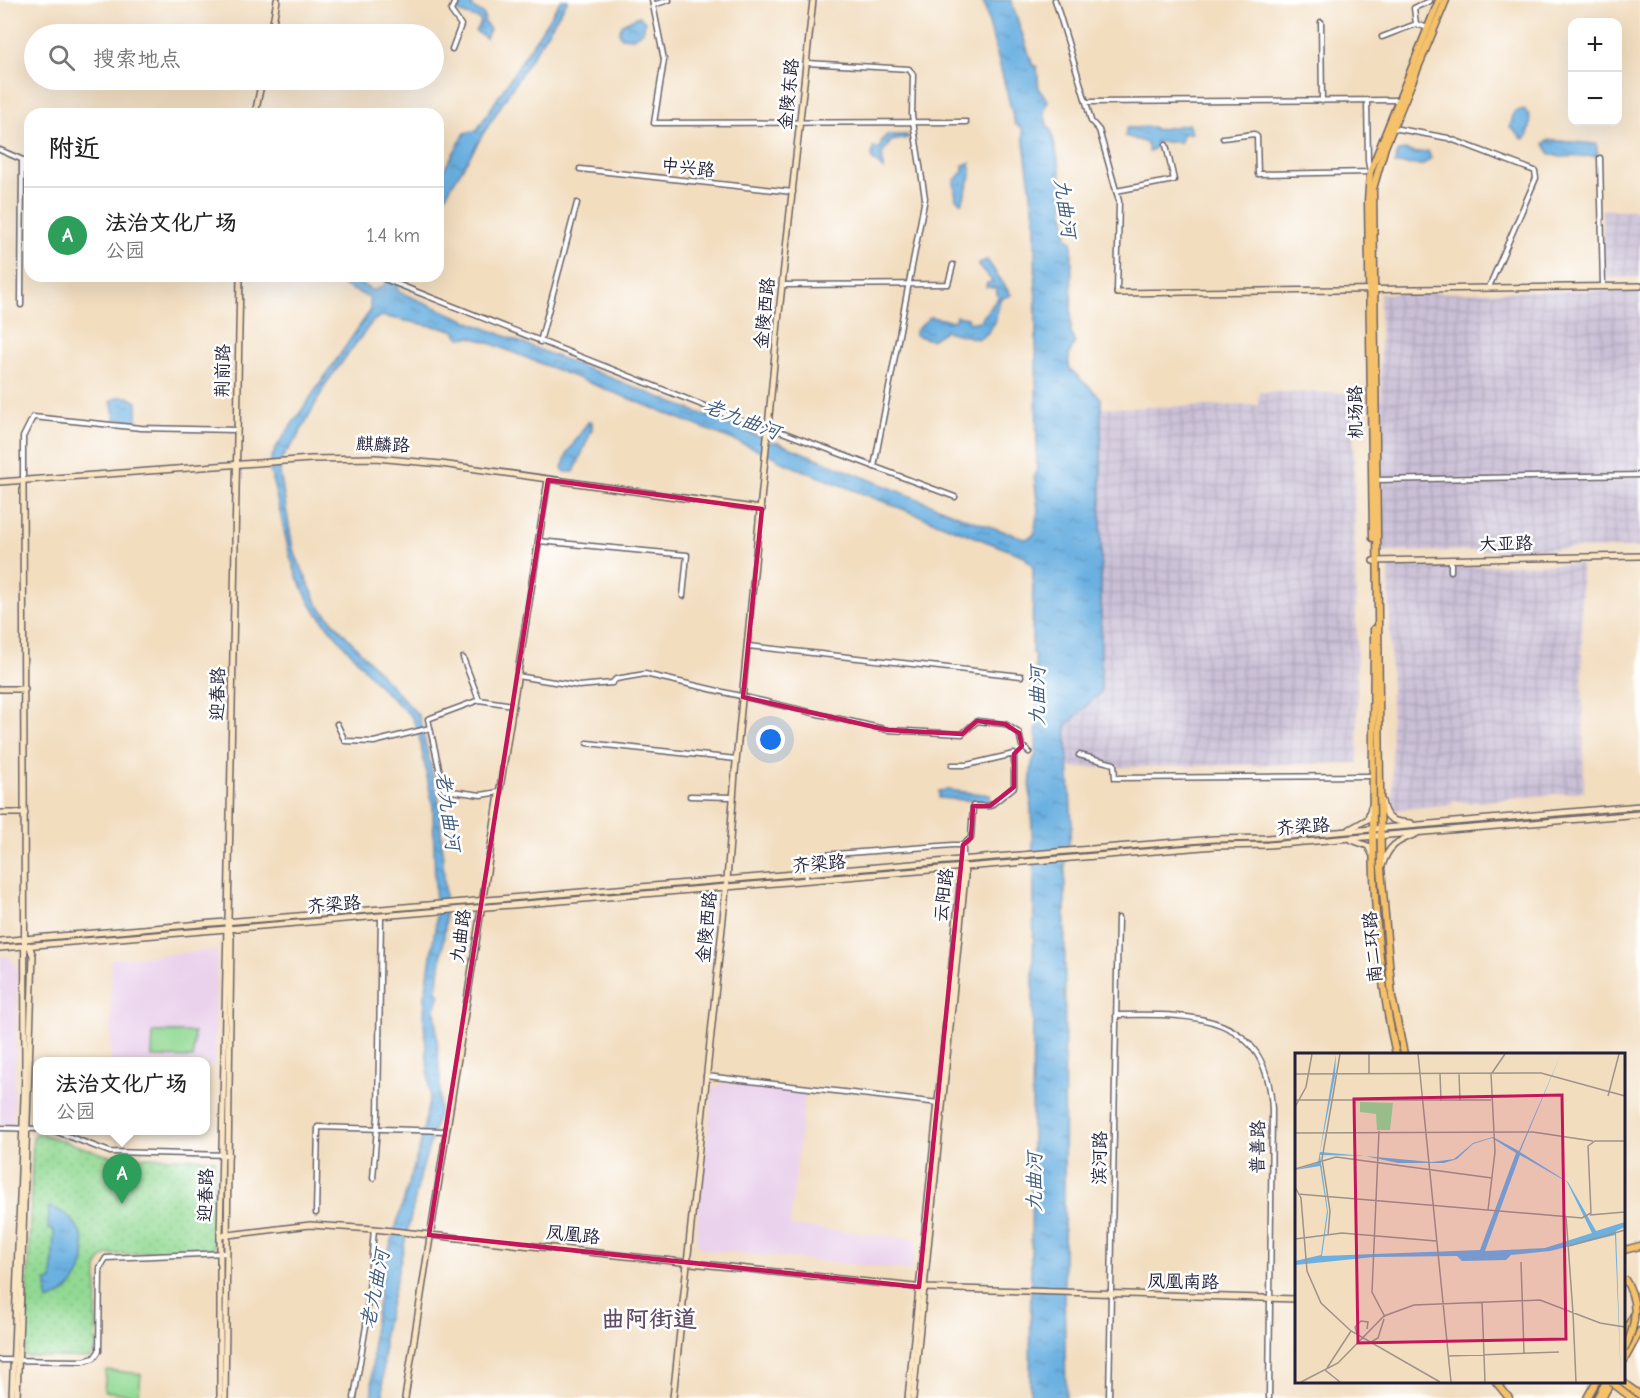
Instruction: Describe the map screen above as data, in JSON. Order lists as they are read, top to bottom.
{
  "streets": {
    "main road": ["机场路", "南二环路"],
    "street": [
      "金陵东路",
      "中兴路",
      "金陵西路",
      "荆前路",
      "麒麟路",
      "大亚路",
      "迎春路",
      "齐梁路",
      "云阳路",
      "九曲路",
      "普善路",
      "滨河路",
      "凤凰路",
      "凤凰南路"
    ]
  },
  "crossings": [
    ["金陵东路", "中兴路"],
    ["金陵东路", "金陵西路"],
    ["中兴路", "金陵西路"],
    ["金陵西路", "麒麟路"],
    ["金陵西路", "齐梁路"],
    ["金陵西路", "凤凰路"],
    ["荆前路", "麒麟路"],
    ["荆前路", "迎春路"],
    ["机场路", "大亚路"],
    ["机场路", "齐梁路"],
    ["机场路", "南二环路"],
    ["麒麟路", "迎春路"],
    ["麒麟路", "九曲路"],
    ["迎春路", "齐梁路"],
    ["迎春路", "凤凰路"],
    ["齐梁路", "云阳路"],
    ["齐梁路", "九曲路"],
    ["齐梁路", "南二环路"],
    ["云阳路", "凤凰路"],
    ["云阳路", "凤凰南路"],
    ["九曲路", "凤凰路"],
    ["普善路", "滨河路"],
    ["普善路", "凤凰南路"],
    ["滨河路", "凤凰南路"],
    ["凤凰路", "凤凰南路"]
  ],
  "districts": ["曲阿街道"],
  "water": ["九曲河", "老九曲河"],
  "page": {
    "map_buttons": ["+", "−"],
    "search": "搜索地点",
    "heading": "附近",
    "list": [
      {
        "mark": "A",
        "name": "法治文化广场",
        "note": "公园",
        "value": "1.4 km"
      }
    ],
    "popup": ["法治文化广场", "公园"],
    "pins": "A"
  }
}
